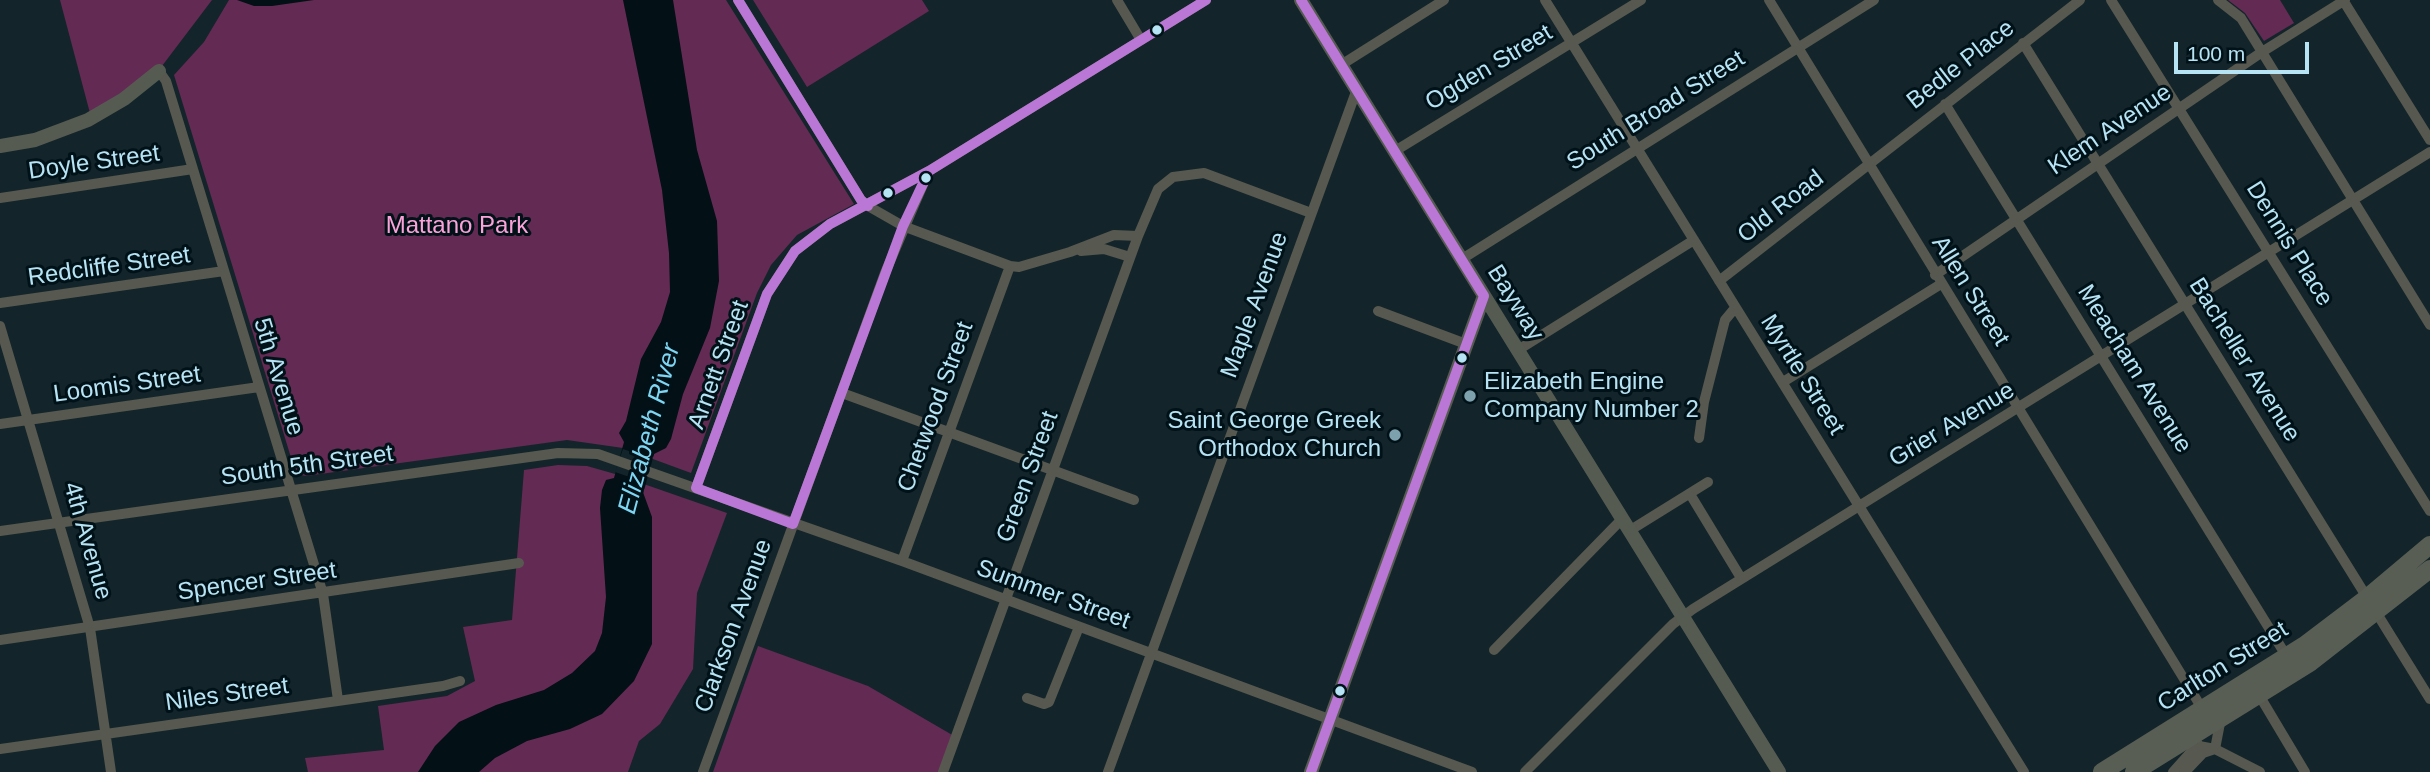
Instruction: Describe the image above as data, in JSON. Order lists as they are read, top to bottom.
{
  "streets": {
    "highway": ["Carlton Street"],
    "main road": ["Bayway"],
    "street": [
      "Bedle Place",
      "Ogden Street",
      "South Broad Street",
      "Klem Avenue",
      "Doyle Street",
      "Old Road",
      "Dennis Place",
      "Redcliffe Street",
      "Allen Street",
      "Maple Avenue",
      "Bacheller Avenue",
      "Arnett Street",
      "Meacham Avenue",
      "Myrtle Street",
      "5th Avenue",
      "Loomis Street",
      "Chetwood Street",
      "Grier Avenue",
      "South 5th Street",
      "Green Street",
      "4th Avenue",
      "Spencer Street",
      "Summer Street",
      "Clarkson Avenue",
      "Niles Street"
    ]
  },
  "crossings": [
    ["Bedle Place", "Old Road"],
    ["Bedle Place", "Allen Street"],
    ["Bedle Place", "Bacheller Avenue"],
    ["Bedle Place", "Meacham Avenue"],
    ["Ogden Street", "Bayway"],
    ["Ogden Street", "Myrtle Street"],
    ["South Broad Street", "Allen Street"],
    ["South Broad Street", "Bayway"],
    ["South Broad Street", "Myrtle Street"],
    ["Klem Avenue", "Dennis Place"],
    ["Klem Avenue", "Allen Street"],
    ["Klem Avenue", "Bacheller Avenue"],
    ["Klem Avenue", "Meacham Avenue"],
    ["Klem Avenue", "Myrtle Street"],
    ["Doyle Street", "5th Avenue"],
    ["Old Road", "Allen Street"],
    ["Old Road", "Myrtle Street"],
    ["Dennis Place", "Grier Avenue"],
    ["Redcliffe Street", "5th Avenue"],
    ["Allen Street", "Grier Avenue"],
    ["Allen Street", "Carlton Street"],
    ["Bayway", "Maple Avenue"],
    ["Bayway", "Grier Avenue"],
    ["Maple Avenue", "Green Street"],
    ["Maple Avenue", "Summer Street"],
    ["Bacheller Avenue", "Grier Avenue"],
    ["Bacheller Avenue", "Carlton Street"],
    ["Arnett Street", "Summer Street"],
    ["Arnett Street", "Clarkson Avenue"],
    ["Meacham Avenue", "Grier Avenue"],
    ["Meacham Avenue", "Carlton Street"],
    ["Myrtle Street", "Grier Avenue"],
    ["5th Avenue", "Loomis Street"],
    ["5th Avenue", "South 5th Street"],
    ["5th Avenue", "Spencer Street"],
    ["5th Avenue", "Niles Street"],
    ["Loomis Street", "4th Avenue"],
    ["Chetwood Street", "Summer Street"],
    ["South 5th Street", "4th Avenue"],
    ["South 5th Street", "Summer Street"],
    ["Green Street", "Summer Street"],
    ["4th Avenue", "Spencer Street"],
    ["4th Avenue", "Niles Street"],
    ["Summer Street", "Clarkson Avenue"]
  ],
  "water": ["Elizabeth River"],
  "parks": ["Mattano Park"],
  "places": ["Elizabeth Engine Company Number 2", "Saint George Greek Orthodox Church"],
  "scale_bar": "100 m"
}
